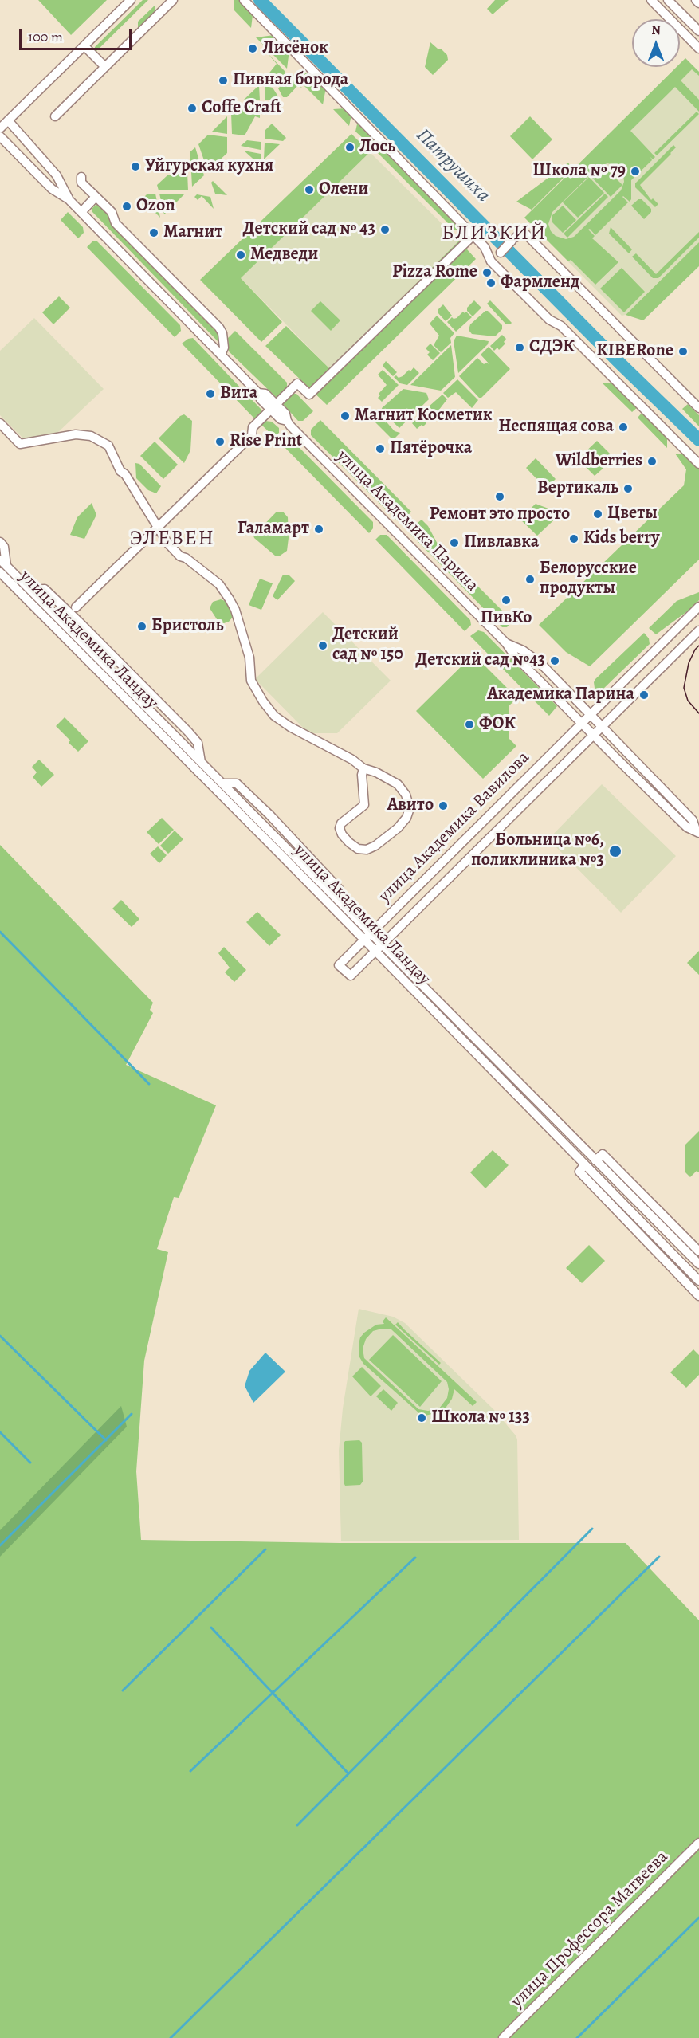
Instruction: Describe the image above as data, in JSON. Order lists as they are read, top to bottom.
{
  "streets": {
    "street": [
      "улица Академика Парина",
      "улица Академика Ландау",
      "улица Академика Вавилова",
      "улица Профессора Матвеева"
    ]
  },
  "crossings": [
    ["улица Академика Парина", "улица Академика Вавилова"],
    ["улица Академика Ландау", "улица Академика Вавилова"]
  ],
  "districts": ["БЛИЗКИЙ", "ЭЛЕВЕН"],
  "water": ["Патрушиха"],
  "places": [
    "Лисёнок",
    "Пивная борода",
    "Coffe Craft",
    "Лось",
    "Уйгурская кухня",
    "Школа № 79",
    "Олени",
    "Ozon",
    "Детский сад № 43",
    "Магнит",
    "Медведи",
    "Pizza Rome",
    "Фармленд",
    "СДЭК",
    "KIBERone",
    "Вита",
    "Магнит Косметик",
    "Неспящая сова",
    "Rise Print",
    "Пятёрочка",
    "Wildberries",
    "Вертикаль",
    "Ремонт это просто",
    "Цветы",
    "Галамарт",
    "Kids berry",
    "Пивлавка",
    "Белорусские продукты",
    "ПивКо",
    "Бристоль",
    "Детский сад № 150",
    "Детский сад №43",
    "Академика Парина",
    "ФОК",
    "Авито",
    "Больница №6, поликлиника №3",
    "Школа № 133"
  ],
  "scale_bar": "100 m",
  "north": "top"
}
